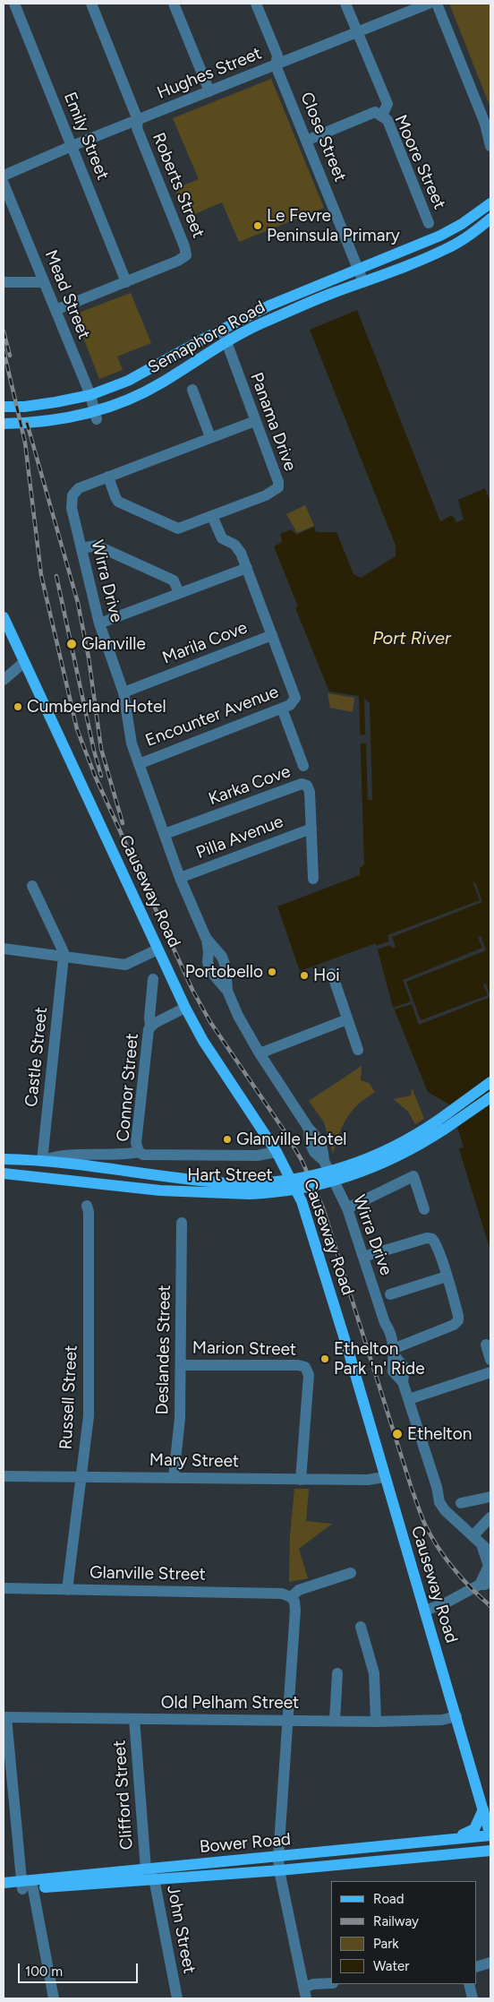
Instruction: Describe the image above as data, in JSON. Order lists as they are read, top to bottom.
{
  "streets": {
    "main road": [
      "Semaphore Road",
      "Causeway Road",
      "Hart Street",
      "Bower Road"
    ],
    "street": [
      "Hughes Street",
      "Emily Street",
      "Close Street",
      "Moore Street",
      "Roberts Street",
      "Mead Street",
      "Panama Drive",
      "Wirra Drive",
      "Marila Cove",
      "Encounter Avenue",
      "Karka Cove",
      "Pilla Avenue",
      "Castle Street",
      "Connor Street",
      "Marion Street",
      "Deslandes Street",
      "Russell Street",
      "Mary Street",
      "Glanville Street",
      "Old Pelham Street",
      "Clifford Street",
      "John Street"
    ]
  },
  "crossings": [
    ["Hughes Street", "Emily Street"],
    ["Hughes Street", "Close Street"],
    ["Hughes Street", "Roberts Street"],
    ["Emily Street", "Roberts Street"],
    ["Close Street", "Moore Street"],
    ["Close Street", "Semaphore Road"],
    ["Mead Street", "Semaphore Road"],
    ["Semaphore Road", "Panama Drive"],
    ["Panama Drive", "Wirra Drive"],
    ["Wirra Drive", "Marila Cove"],
    ["Wirra Drive", "Encounter Avenue"],
    ["Wirra Drive", "Karka Cove"],
    ["Wirra Drive", "Pilla Avenue"],
    ["Marila Cove", "Encounter Avenue"],
    ["Karka Cove", "Pilla Avenue"],
    ["Causeway Road", "Connor Street"],
    ["Causeway Road", "Hart Street"],
    ["Causeway Road", "Mary Street"],
    ["Causeway Road", "Old Pelham Street"],
    ["Castle Street", "Hart Street"],
    ["Connor Street", "Hart Street"],
    ["Marion Street", "Deslandes Street"],
    ["Marion Street", "Mary Street"],
    ["Deslandes Street", "Mary Street"],
    ["Russell Street", "Mary Street"],
    ["Russell Street", "Glanville Street"],
    ["Old Pelham Street", "Clifford Street"],
    ["Clifford Street", "Bower Road"],
    ["Clifford Street", "John Street"],
    ["Bower Road", "John Street"]
  ],
  "water": ["Port River"],
  "places": [
    "Le Fevre Peninsula Primary",
    "Glanville",
    "Cumberland Hotel",
    "Portobello",
    "Hoi",
    "Glanville Hotel",
    "Ethelton Park 'n' Ride",
    "Ethelton"
  ],
  "legend": [
    "Road",
    "Railway",
    "Park",
    "Water"
  ],
  "scale_bar": "100 m"
}
